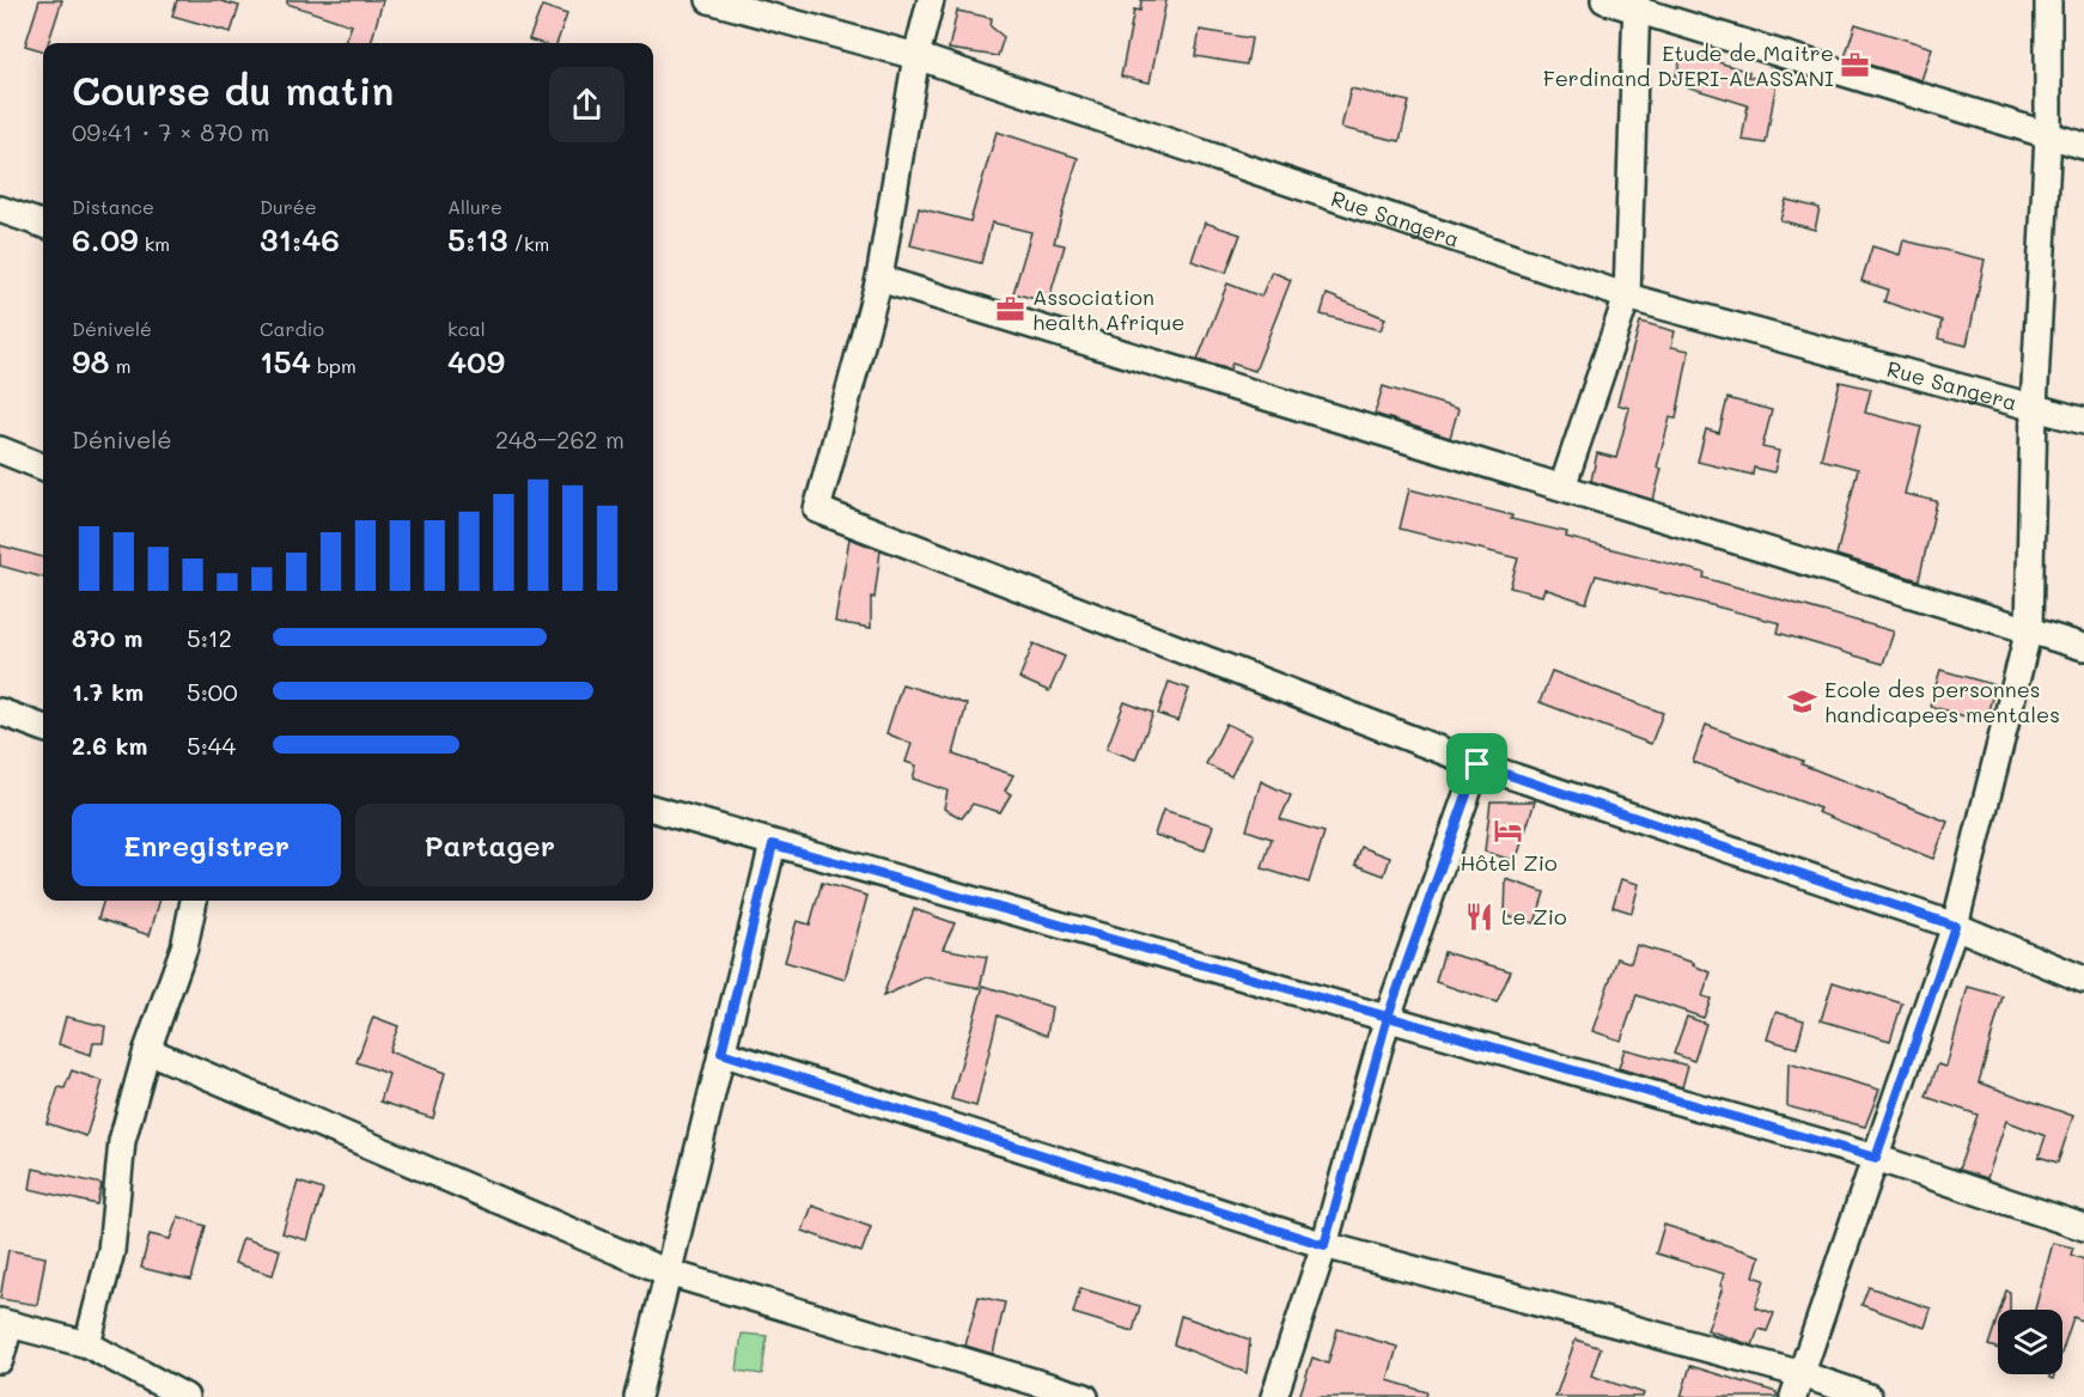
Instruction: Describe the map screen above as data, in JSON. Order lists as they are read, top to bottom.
{
  "streets": {
    "street": ["Rue Sangera"]
  },
  "places": {
    "office": ["Etude de Maitre Ferdinand DJERI-ALASSANI", "Association health Afrique"],
    "school or university": ["Ecole des personnes handicapees mentales"],
    "hotel": ["Hôtel Zio"],
    "restaurant": ["Le Zio"]
  },
  "page": {
    "heading": ["Course du matin", "09:41 · 7 × 870 m"],
    "stats": [
      ["Distance", "6.09 km"],
      ["Durée", "31:46"],
      ["Allure", "5:13 /km"],
      ["Dénivelé", "98 m"],
      ["Cardio", "154 bpm"],
      ["kcal", "409"]
    ],
    "chart": ["Dénivelé", "248–262 m"],
    "list": [
      {
        "name": "870 m",
        "note": "5:12"
      },
      {
        "name": "1.7 km",
        "note": "5:00"
      },
      {
        "name": "2.6 km",
        "note": "5:44"
      }
    ],
    "buttons": ["Enregistrer", "Partager"]
  }
}
